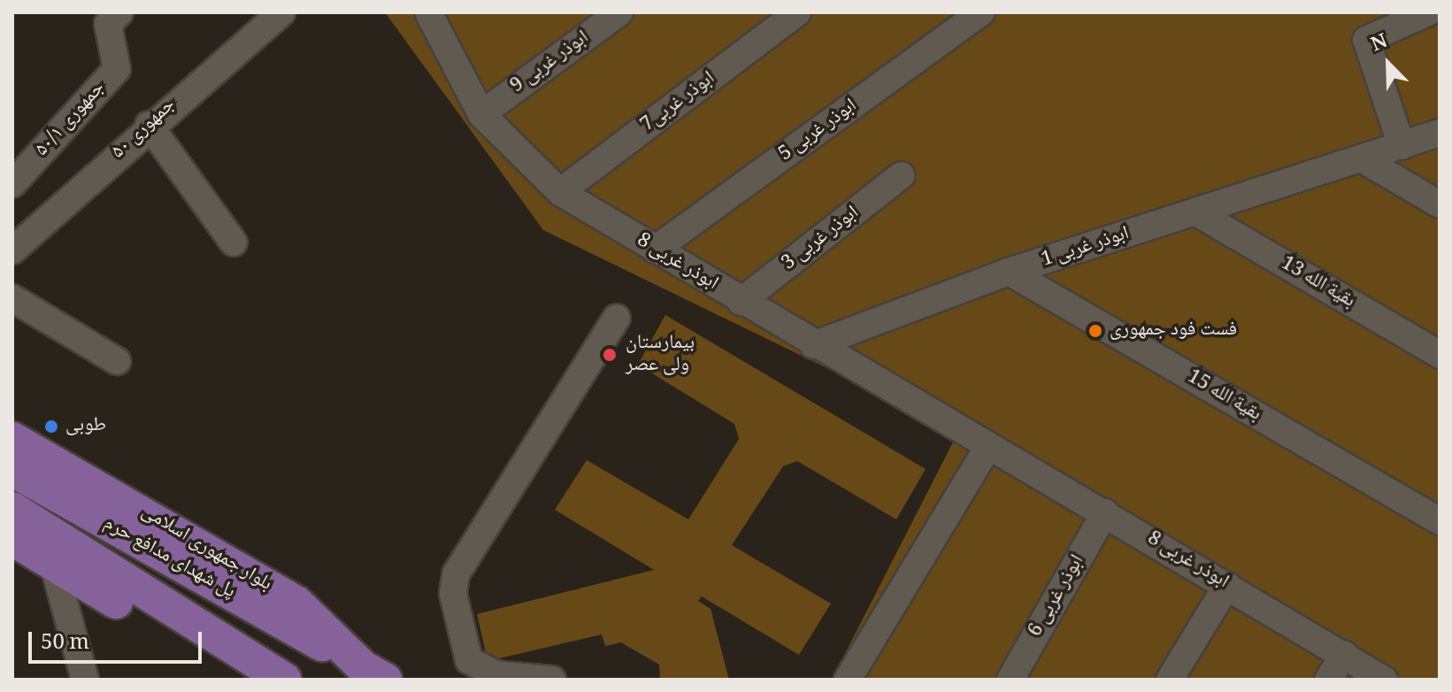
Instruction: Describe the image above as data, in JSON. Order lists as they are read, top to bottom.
{
  "streets": {
    "main road": ["بلوار جمهوری اسلامی", "پل شهدای مدافع حرم"],
    "street": [
      "ابوذر غربی 9",
      "ابوذر غربی7",
      "جمهوری ۵۰/۱",
      "جمهوری ۵۰",
      "ابوذر غربی 5",
      "ابوذر غربی 3",
      "ابوذر غربی 1",
      "ابوذر غربی 8",
      "بقیة الله 13",
      "بقیة الله 15",
      "ابوذر غربی 6"
    ]
  },
  "crossings": [
    ["ابوذر غربی 9", "ابوذر غربی 8"],
    ["ابوذر غربی7", "ابوذر غربی 8"],
    ["ابوذر غربی 5", "ابوذر غربی 8"],
    ["ابوذر غربی 3", "ابوذر غربی 8"],
    ["ابوذر غربی 1", "ابوذر غربی 8"],
    ["ابوذر غربی 1", "بقیة الله 13"],
    ["ابوذر غربی 1", "بقیة الله 15"],
    ["ابوذر غربی 8", "ابوذر غربی 6"],
    ["بلوار جمهوری اسلامی", "پل شهدای مدافع حرم"]
  ],
  "places": ["فست فود جمهوری", "بیمارستان ولی عصر", "طوبی"],
  "scale_bar": "50 m",
  "north": "top left"
}
